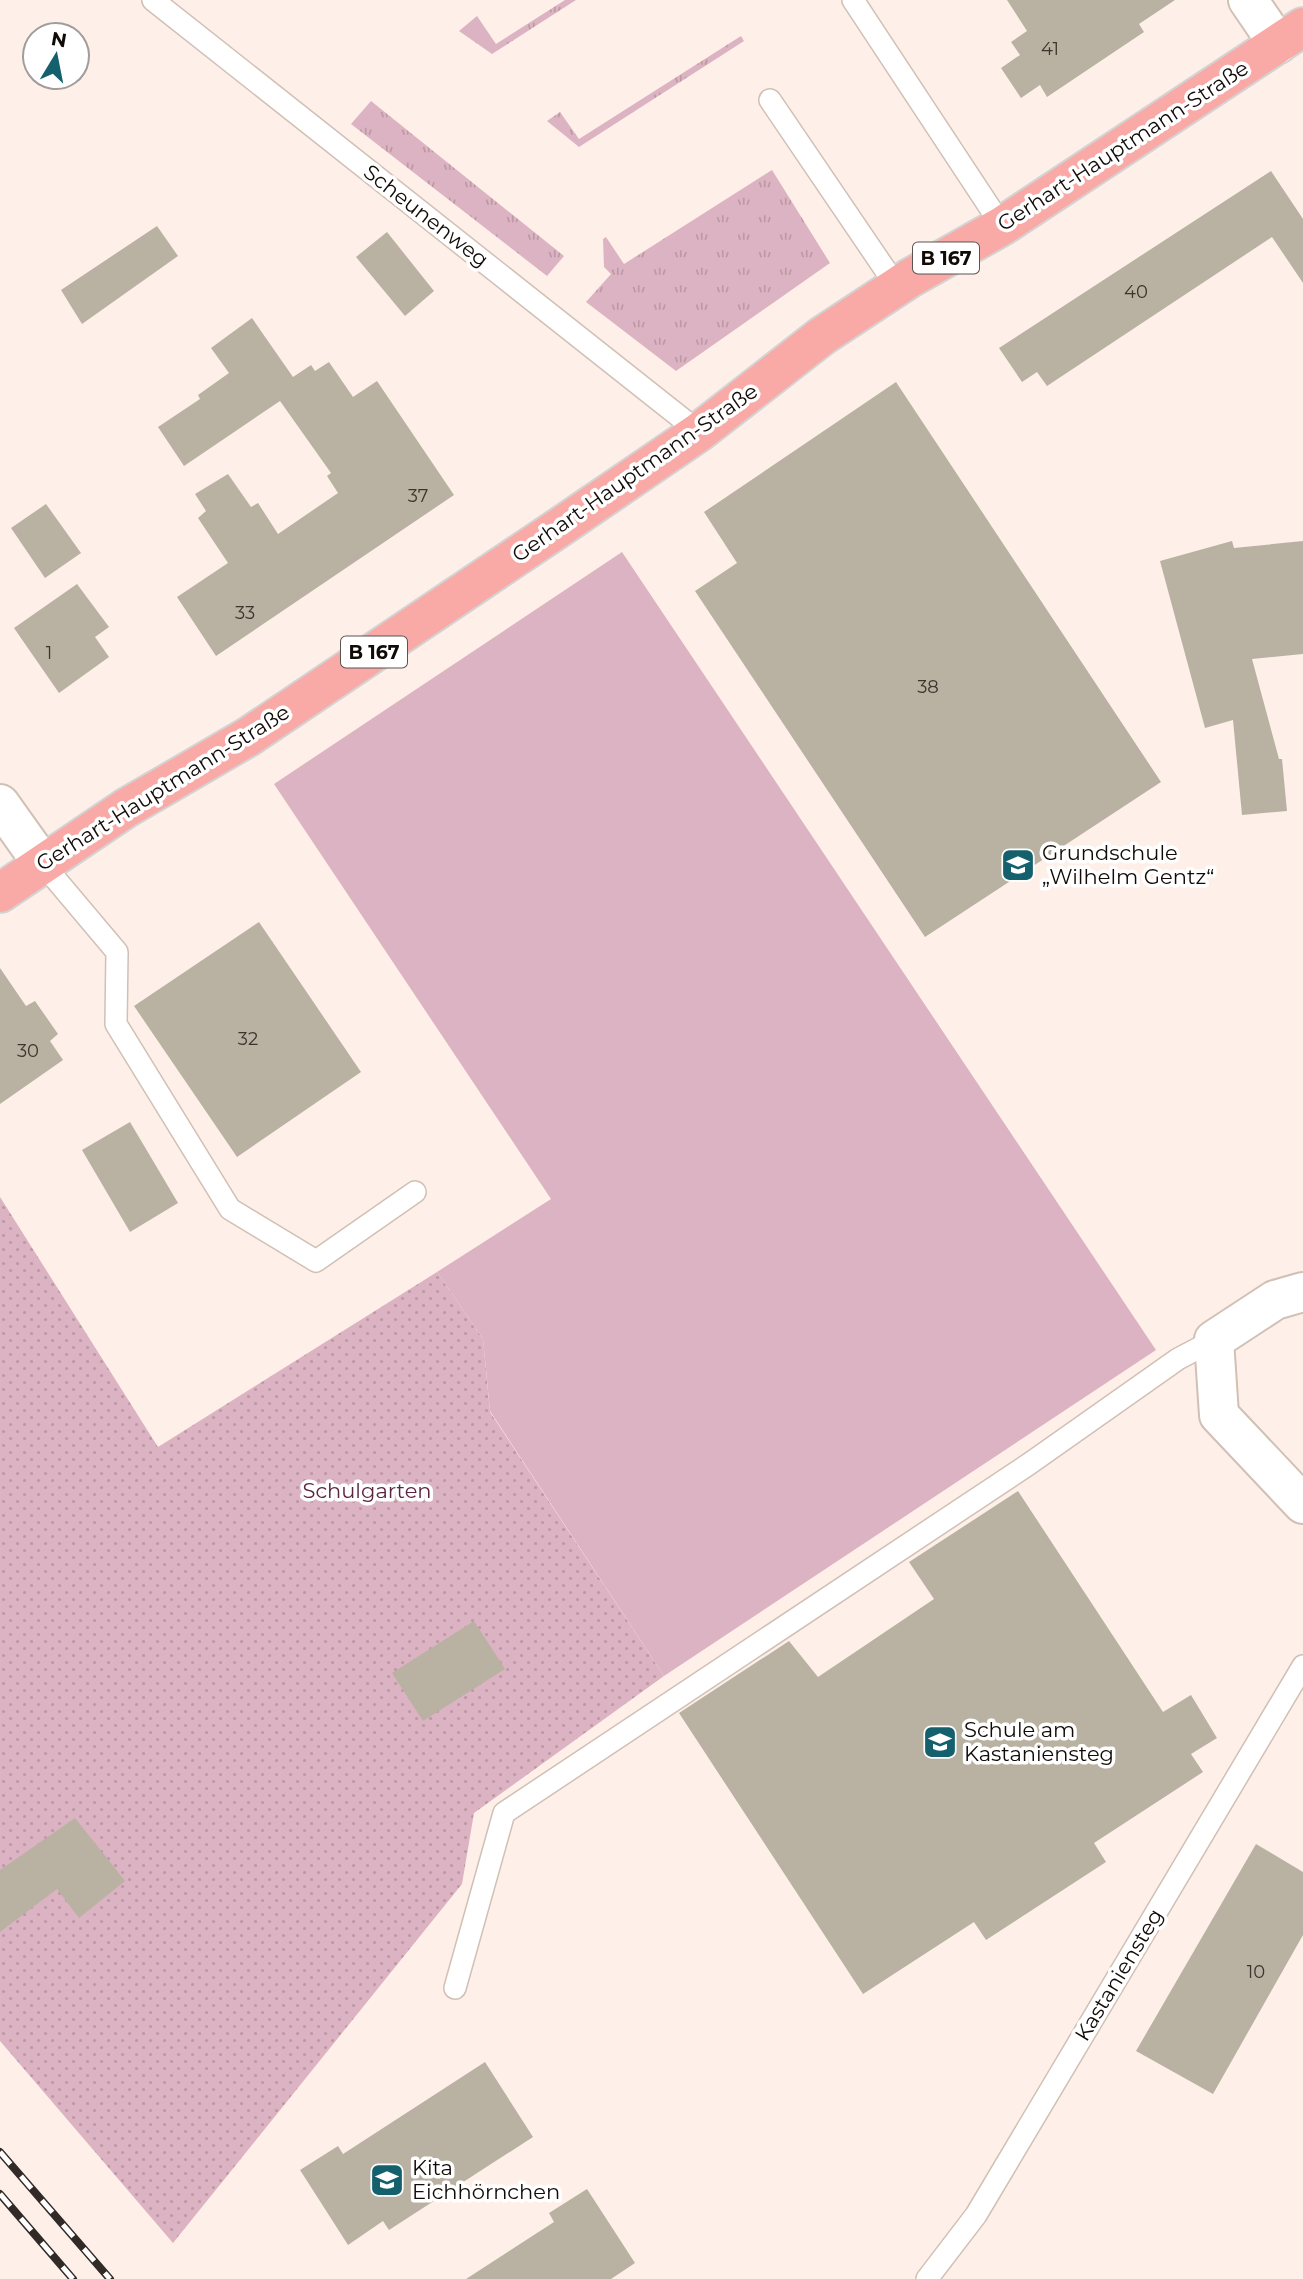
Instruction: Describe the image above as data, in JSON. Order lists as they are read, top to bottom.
{
  "streets": {
    "main road": ["Gerhart-Hauptmann-Straße", "B 167"],
    "lane": ["Scheunenweg", "Kastaniensteg"]
  },
  "crossings": [
    ["Gerhart-Hauptmann-Straße", "Scheunenweg"]
  ],
  "parks": ["Schulgarten"],
  "places": {
    "school or university": ["Grundschule „Wilhelm Gentz“", "Schule am Kastaniensteg", "Kita Eichhörnchen"]
  },
  "house_numbers": [
    "41",
    "40",
    "37",
    "33",
    "1",
    "38",
    "32",
    "30",
    "10"
  ],
  "north": "top"
}
